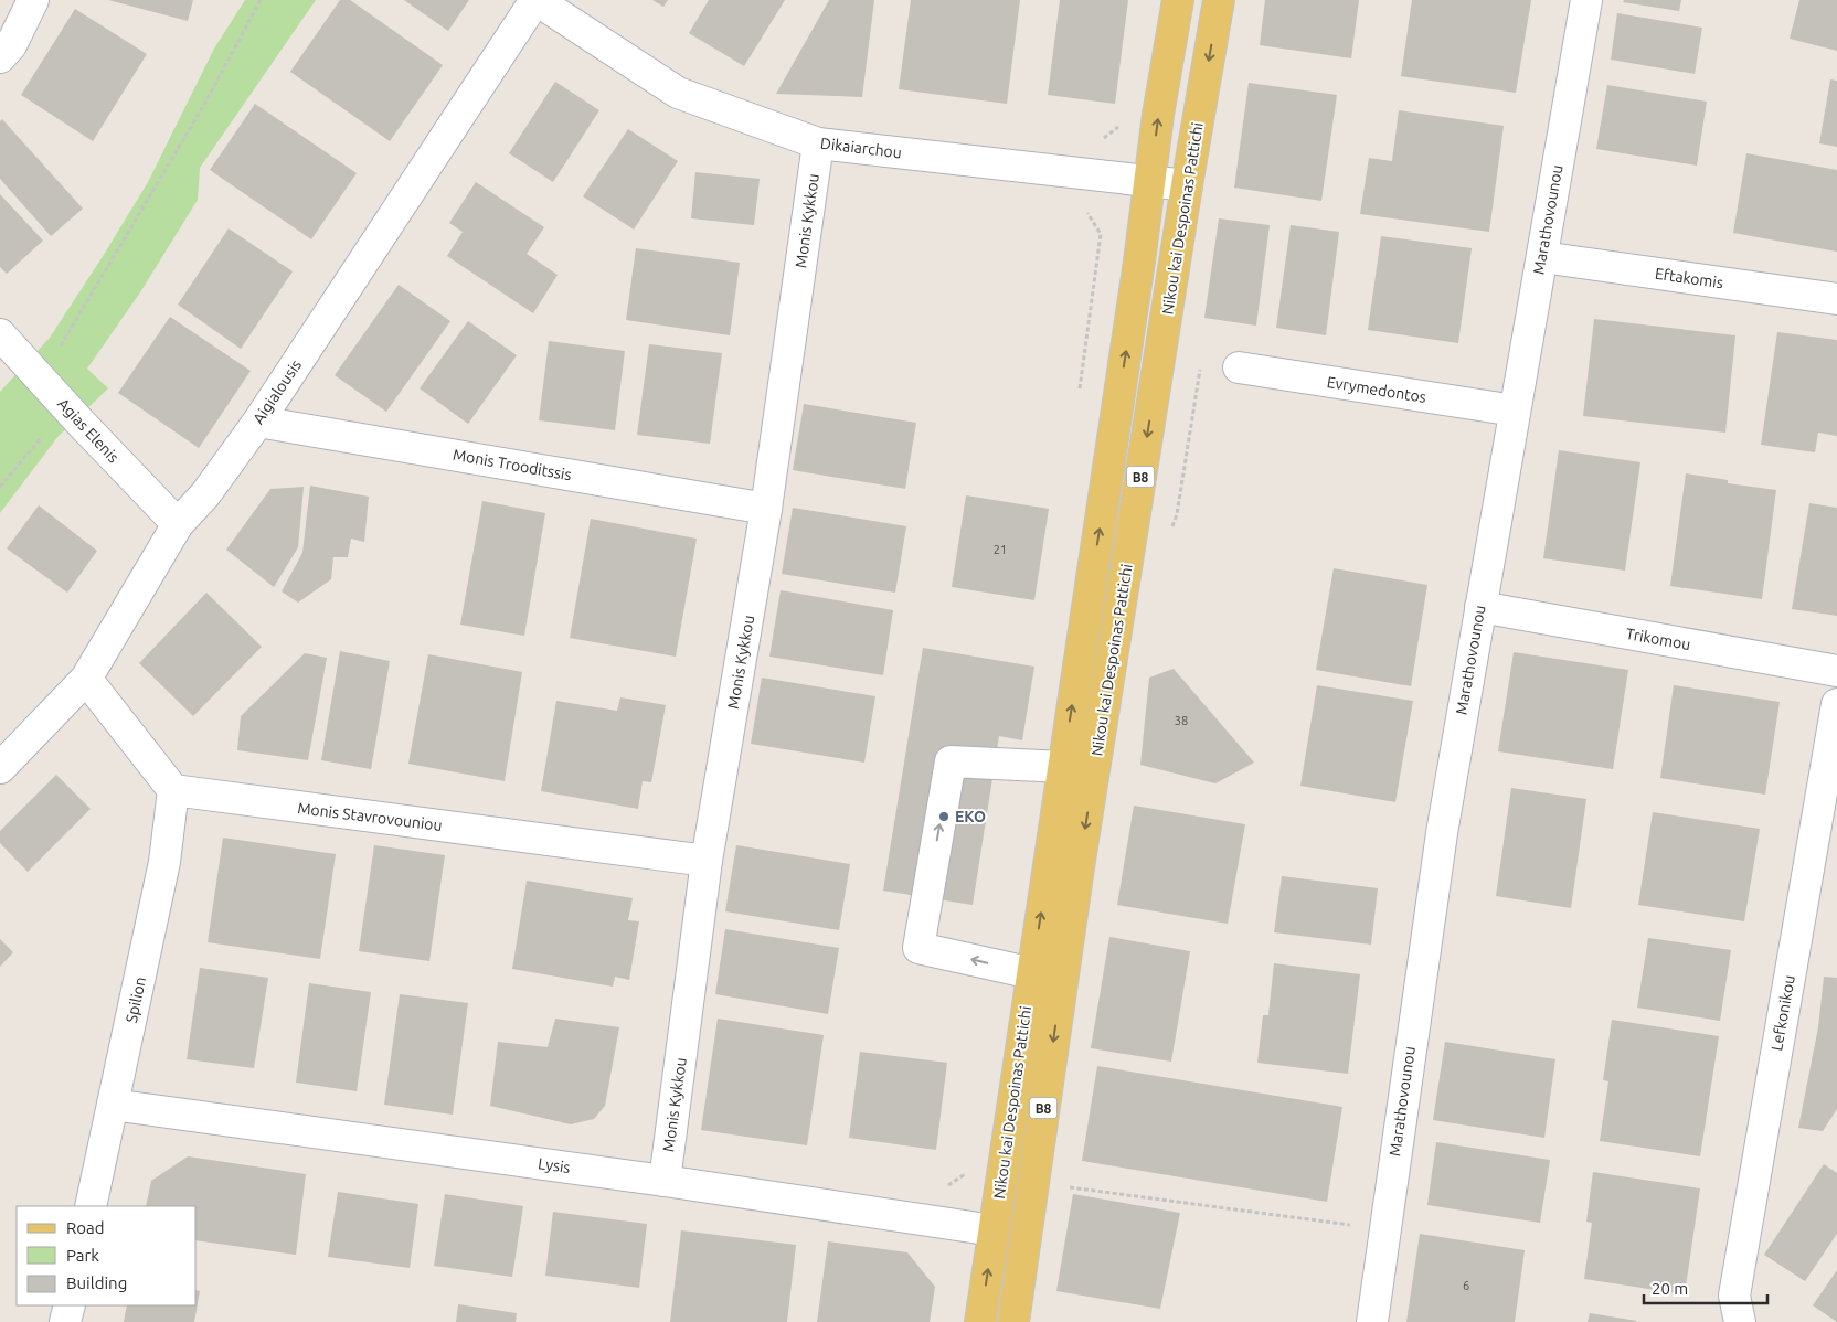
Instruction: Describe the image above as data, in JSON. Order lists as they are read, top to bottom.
{
  "streets": {
    "main road": ["Nikou kai Despoinas Pattichi", "B8"],
    "street": [
      "Dikaiarchou",
      "Marathovounou",
      "Monis Kykkou",
      "Eftakomis",
      "Evrymedontos",
      "Aigialousis",
      "Agias Elenis",
      "Monis Trooditssis",
      "Trikomou",
      "Monis Stavrovouniou",
      "Spilion",
      "Lefkonikou",
      "Lysis"
    ]
  },
  "crossings": [
    ["Dikaiarchou", "Nikou kai Despoinas Pattichi"],
    ["Dikaiarchou", "Monis Kykkou"],
    ["Dikaiarchou", "Aigialousis"],
    ["Nikou kai Despoinas Pattichi", "Lysis"],
    ["Marathovounou", "Eftakomis"],
    ["Marathovounou", "Evrymedontos"],
    ["Marathovounou", "Trikomou"],
    ["Monis Kykkou", "Monis Trooditssis"],
    ["Monis Kykkou", "Monis Stavrovouniou"],
    ["Monis Kykkou", "Lysis"],
    ["Aigialousis", "Agias Elenis"],
    ["Aigialousis", "Monis Trooditssis"],
    ["Monis Stavrovouniou", "Spilion"],
    ["Spilion", "Lysis"]
  ],
  "places": ["EKO"],
  "house_numbers": ["21", "38", "6"],
  "legend": ["Road", "Park", "Building"],
  "scale_bar": "20 m"
}
